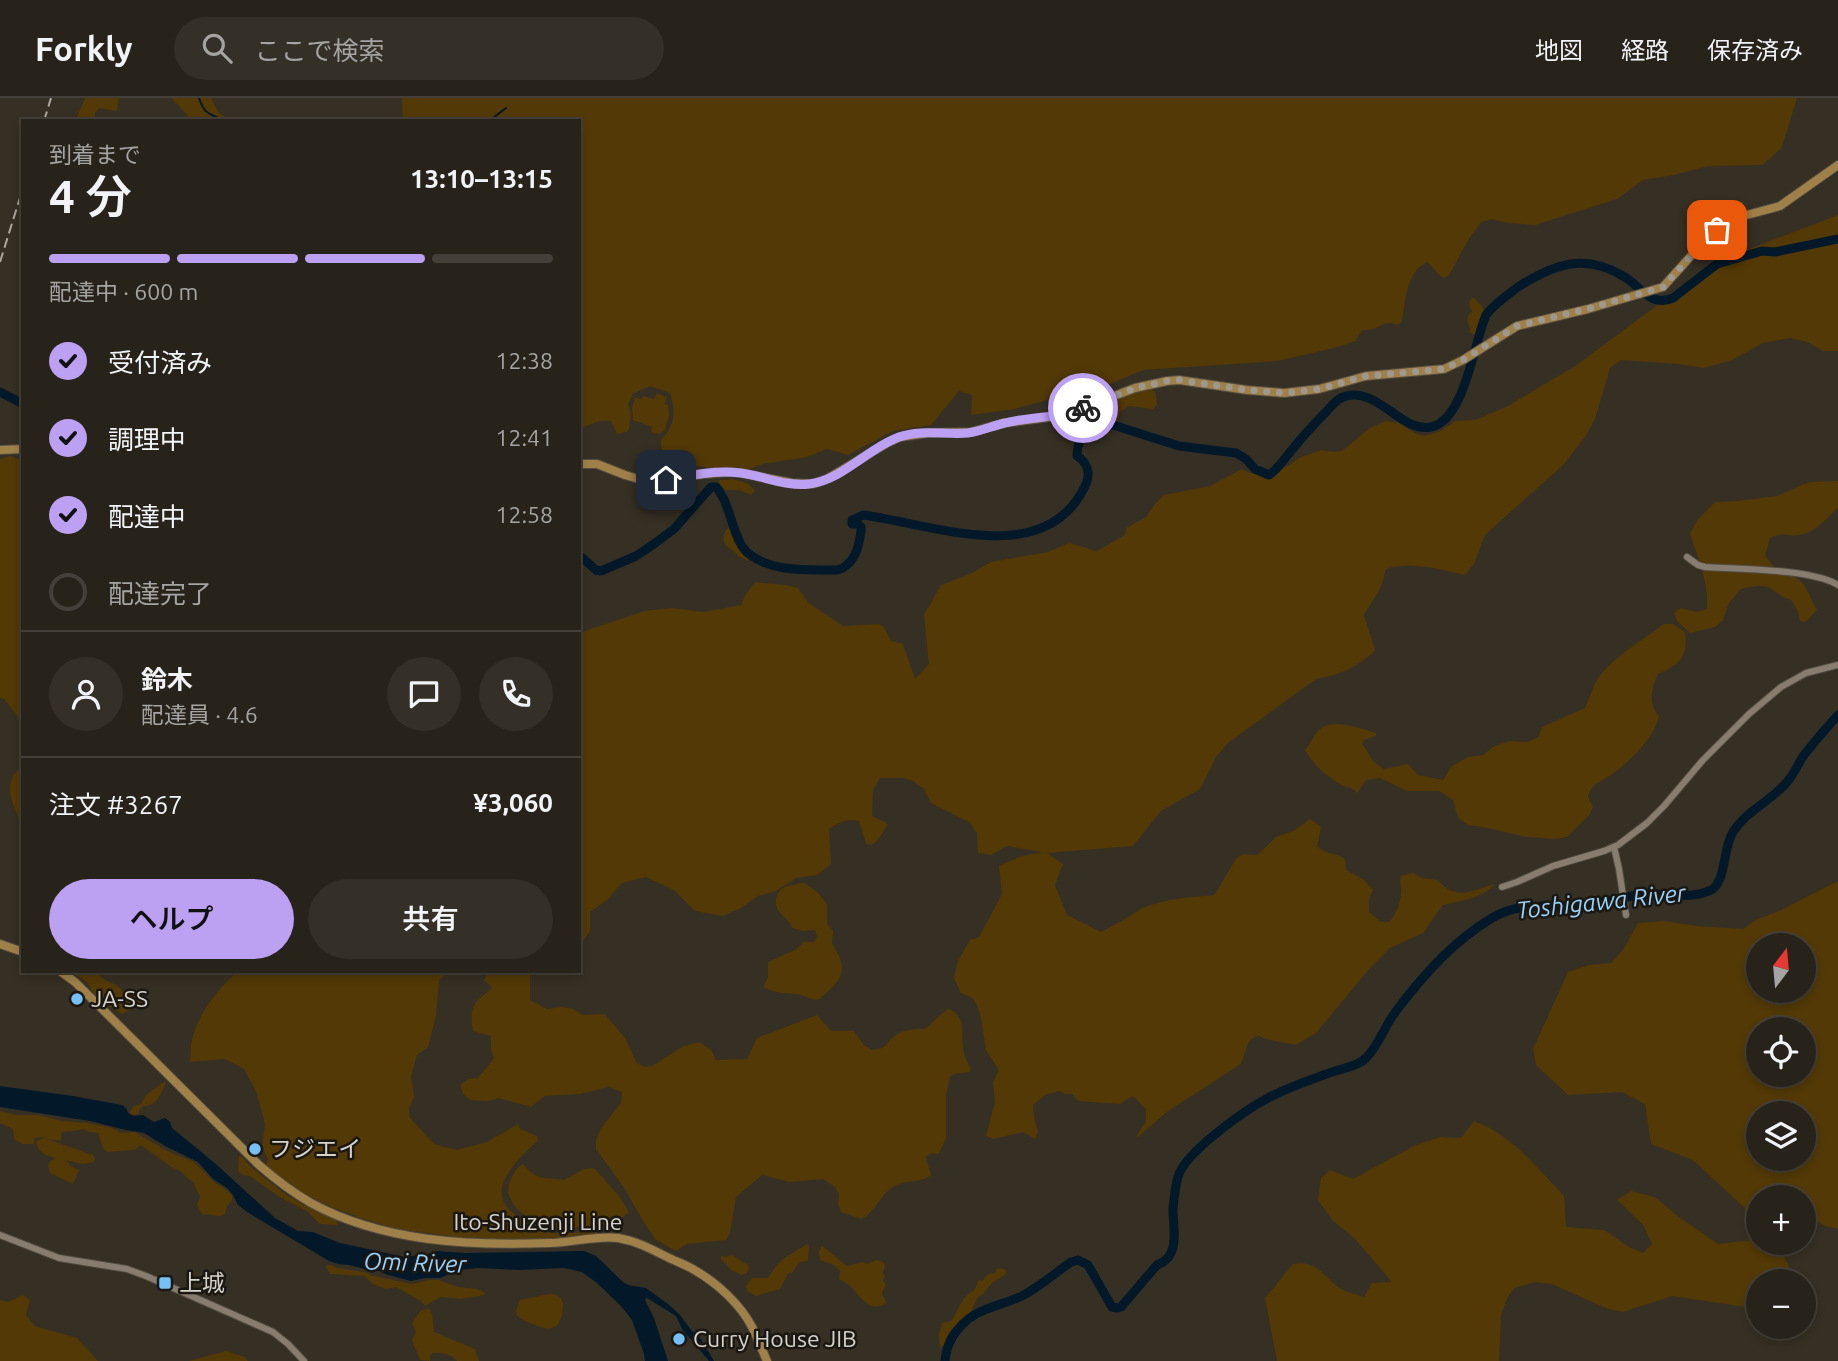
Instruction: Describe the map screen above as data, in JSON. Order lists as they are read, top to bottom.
{
  "streets": {
    "main road": ["Ito-Shuzenji Line"]
  },
  "water": ["Toshigawa River", "Omi River"],
  "places": {
    "other": ["JA-SS", "フジエイ", "Curry House JIB"],
    "transit": ["上城"]
  },
  "north": "top",
  "page": {
    "header": "Forkly",
    "search": "ここで検索",
    "nav": ["地図", "経路", "保存済み"],
    "heading": ["4 分", "到着まで", "13:10–13:15"],
    "panel": [
      "鈴木",
      "配達員 · 4.6",
      "注文 #3267",
      "¥3,060"
    ],
    "bar": "配達中 · 600 m",
    "list": [
      ["受付済み", "12:38"],
      ["調理中", "12:41"],
      ["配達中", "12:58"],
      "配達完了"
    ],
    "buttons": ["ヘルプ", "共有"],
    "map_buttons": ["+", "−"]
  }
}
